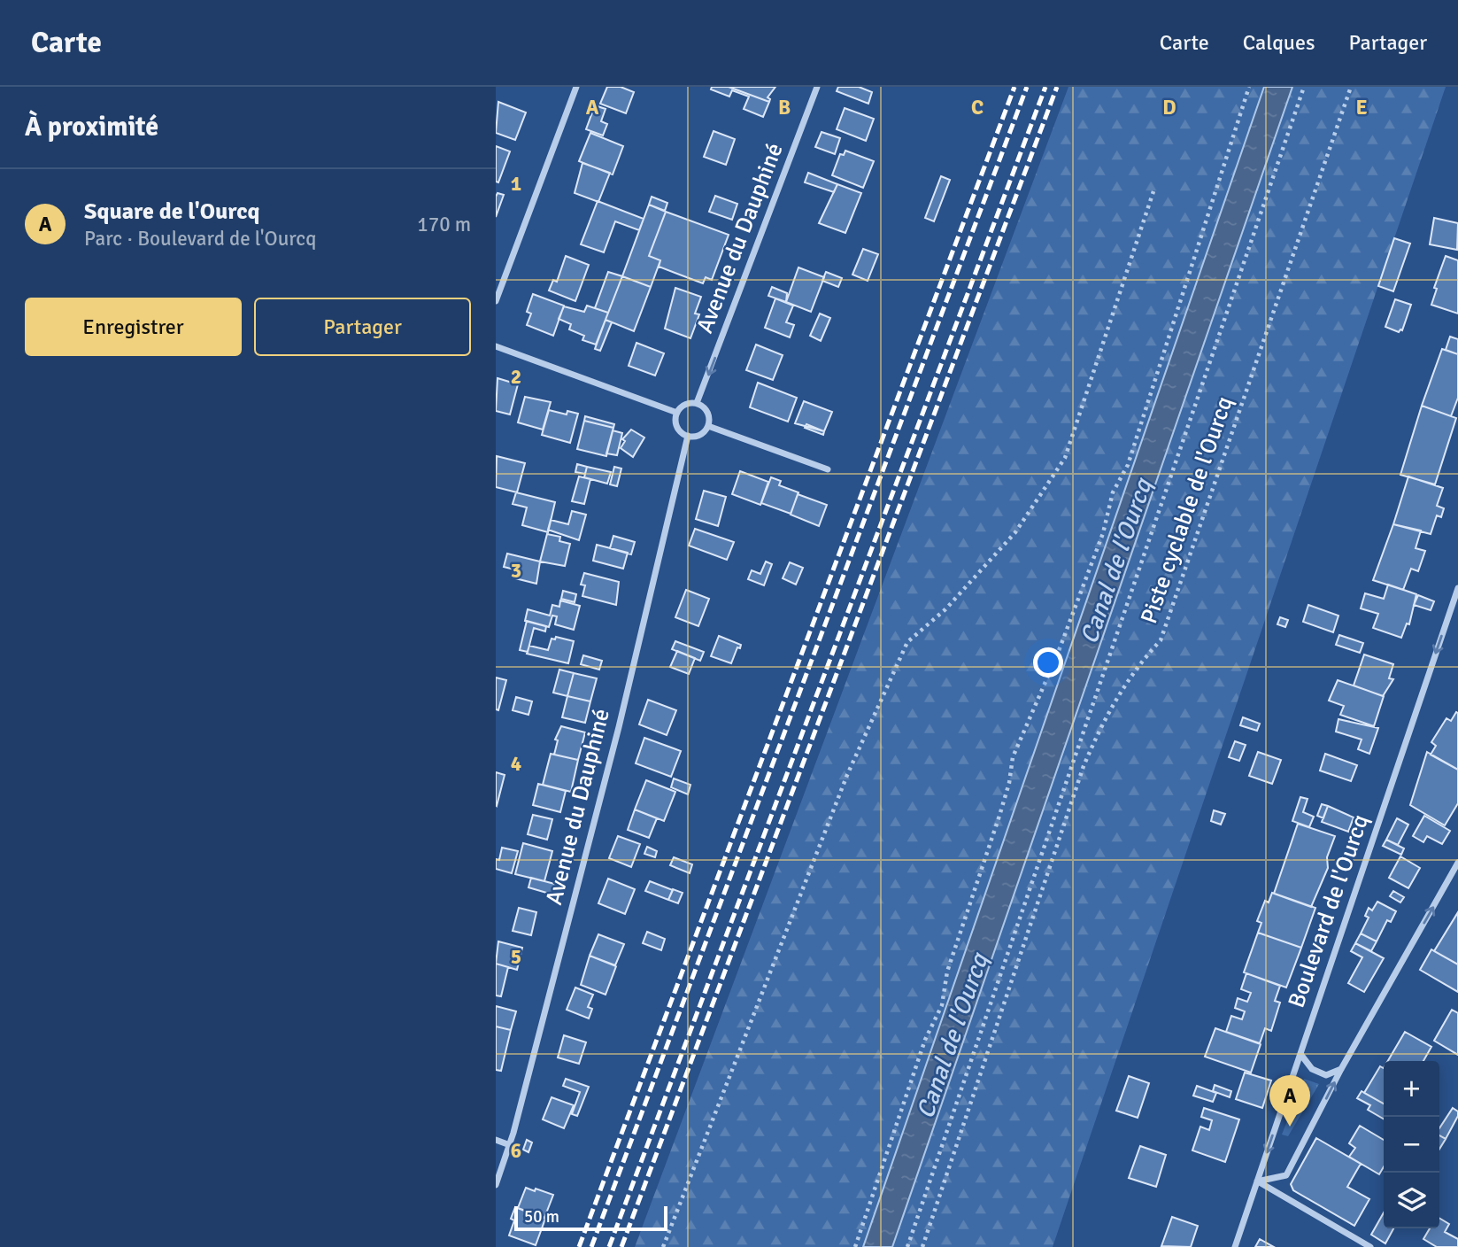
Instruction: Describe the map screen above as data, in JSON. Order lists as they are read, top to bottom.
{
  "streets": {
    "street": ["Avenue du Dauphiné", "Boulevard de l'Ourcq"],
    "path": ["Piste cyclable de l'Ourcq"]
  },
  "one_way": ["Boulevard de l'Ourcq"],
  "water": ["Canal de l'Ourcq"],
  "scale_bar": "50 m",
  "page": {
    "header": "Carte",
    "nav": ["Carte", "Calques", "Partager"],
    "heading": "À proximité",
    "list": [
      {
        "mark": "A",
        "name": "Square de l'Ourcq",
        "note": "Parc · Boulevard de l'Ourcq",
        "value": "170 m"
      }
    ],
    "buttons": ["Enregistrer", "Partager"],
    "map_buttons": ["+", "−"],
    "pins": "A",
    "scale": "50 m"
  },
  "grid": {
    "columns": [
      "A",
      "B",
      "C",
      "D",
      "E"
    ],
    "rows": [
      "1",
      "2",
      "3",
      "4",
      "5",
      "6"
    ]
  }
}
